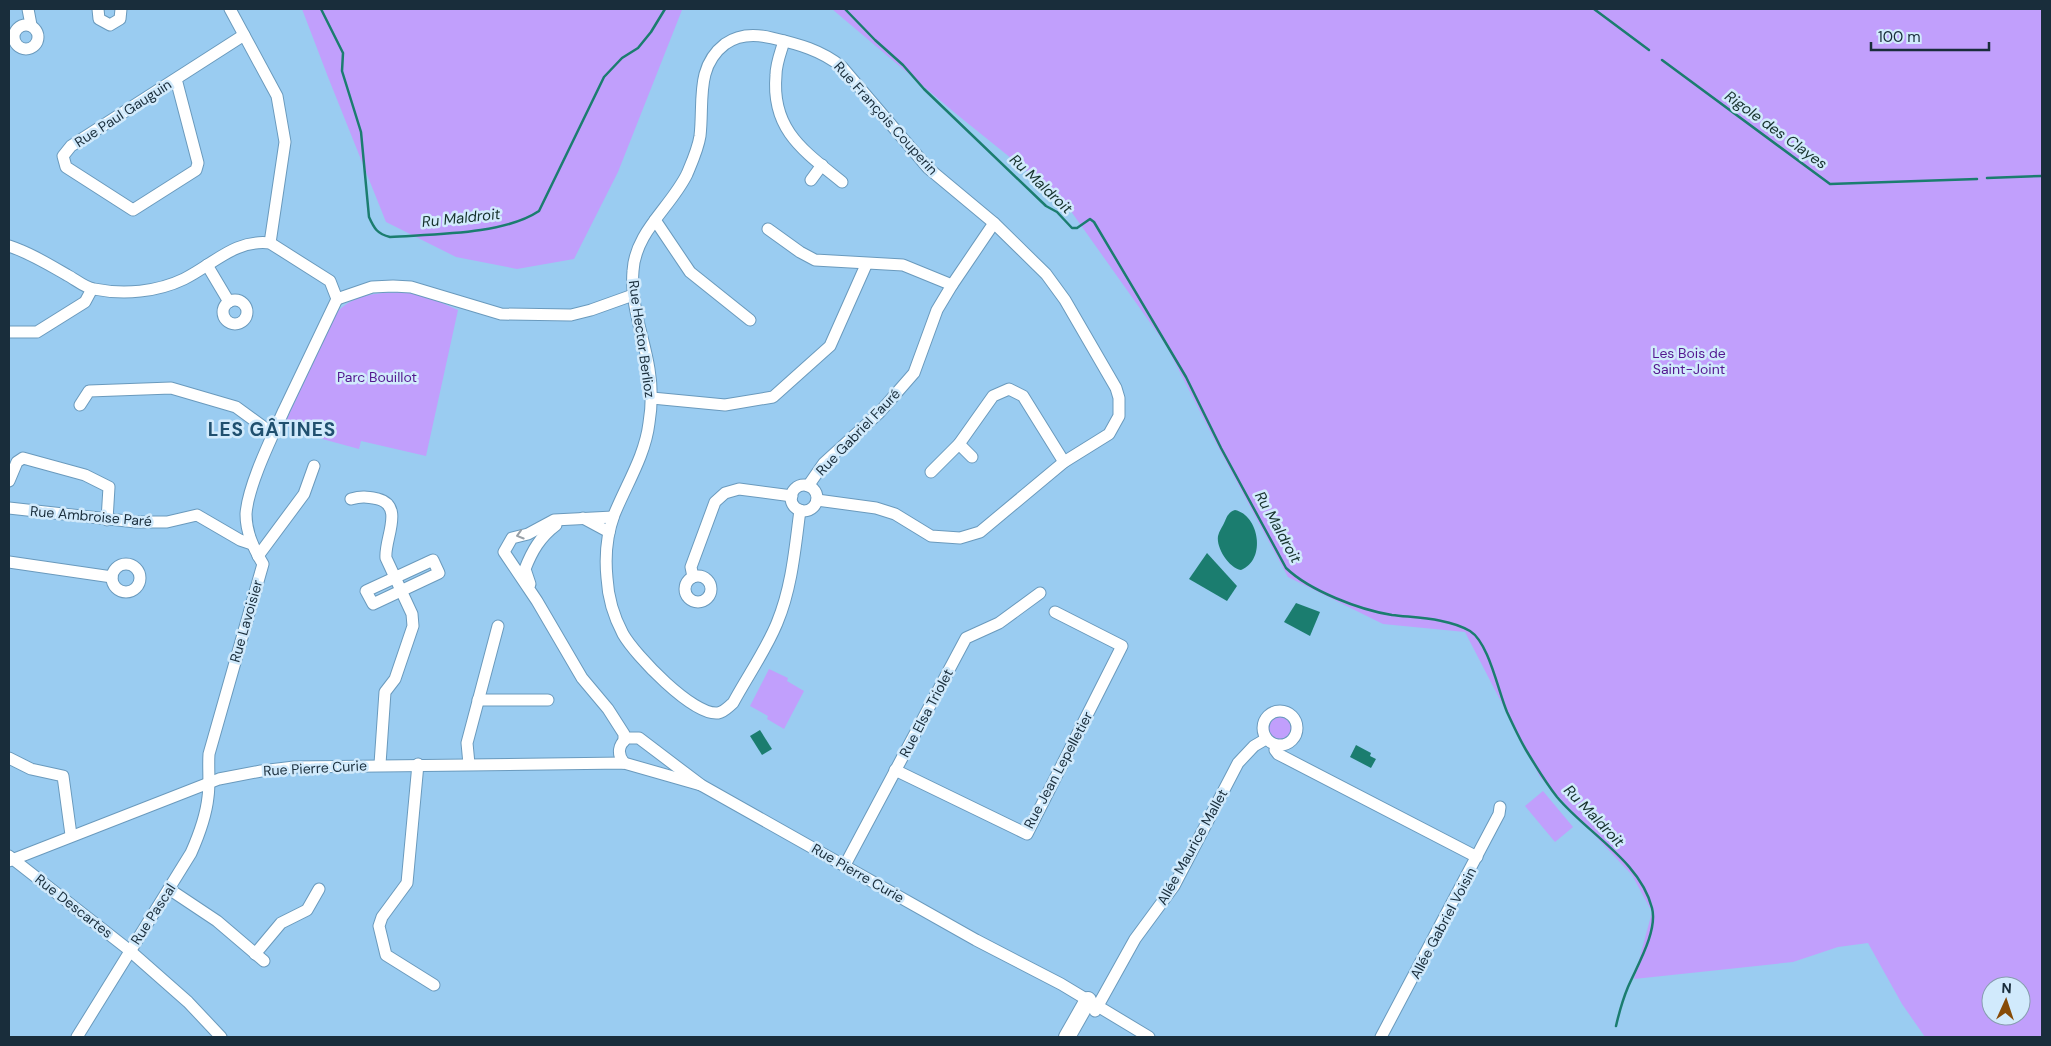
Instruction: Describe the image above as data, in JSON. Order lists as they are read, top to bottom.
{
  "streets": {
    "street": [
      "Rue Paul Gauguin",
      "Rue François Couperin",
      "Rue Hector Berlioz",
      "Rue Gabriel Fauré",
      "Rue Ambroise Paré",
      "Rue Lavoisier",
      "Rue Elsa Triolet",
      "Rue Pierre Curie",
      "Rue Jean Lepelletier",
      "Allée Maurice Mallet",
      "Rue Descartes",
      "Rue Pascal",
      "Allée Gabriel Voisin"
    ]
  },
  "crossings": [
    ["Rue François Couperin", "Rue Hector Berlioz"],
    ["Rue François Couperin", "Rue Gabriel Fauré"],
    ["Rue Hector Berlioz", "Rue Gabriel Fauré"],
    ["Rue Ambroise Paré", "Rue Lavoisier"],
    ["Rue Lavoisier", "Rue Pierre Curie"],
    ["Rue Lavoisier", "Rue Pascal"],
    ["Rue Elsa Triolet", "Rue Pierre Curie"],
    ["Rue Elsa Triolet", "Rue Jean Lepelletier"],
    ["Rue Pierre Curie", "Allée Maurice Mallet"],
    ["Rue Pierre Curie", "Rue Descartes"],
    ["Rue Pierre Curie", "Rue Pascal"],
    ["Allée Maurice Mallet", "Allée Gabriel Voisin"],
    ["Rue Descartes", "Rue Pascal"]
  ],
  "districts": ["LES GÂTINES"],
  "water": ["Rigole des Clayes", "Ru Maldroit"],
  "parks": ["Les Bois de Saint-Joint", "Parc Bouillot"],
  "scale_bar": "100 m",
  "north": "top"
}
